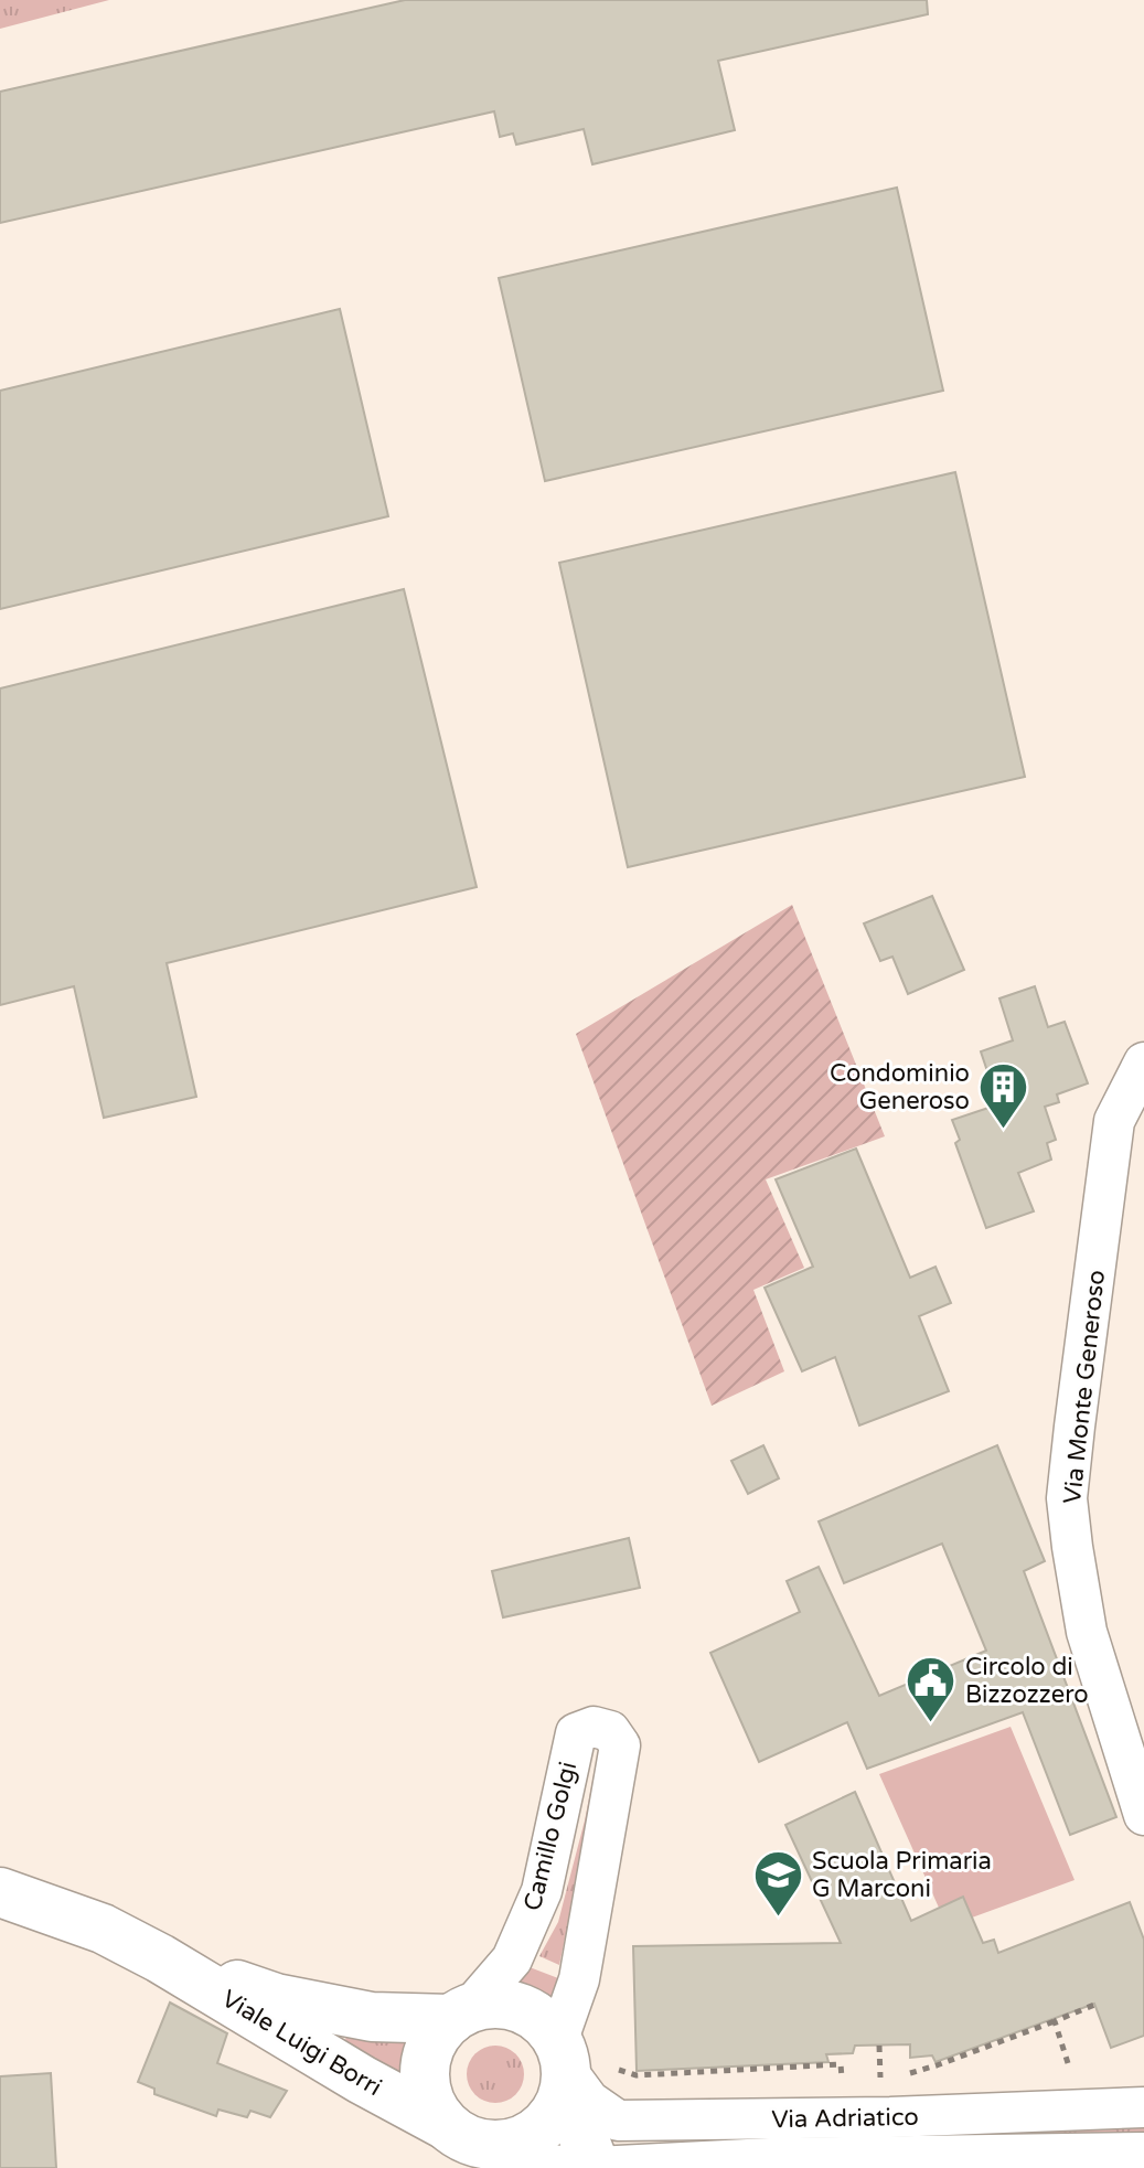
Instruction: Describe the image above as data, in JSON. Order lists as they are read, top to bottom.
{
  "streets": {
    "main road": ["Viale Luigi Borri"],
    "street": ["Via Monte Generoso", "Camillo Golgi", "Via Adriatico"]
  },
  "crossings": [
    ["Camillo Golgi", "Viale Luigi Borri"],
    ["Camillo Golgi", "Via Adriatico"],
    ["Viale Luigi Borri", "Via Adriatico"]
  ],
  "places": {
    "building": ["Condominio Generoso"],
    "public building": ["Circolo di Bizzozzero"],
    "school or university": ["Scuola Primaria G Marconi"]
  }
}
